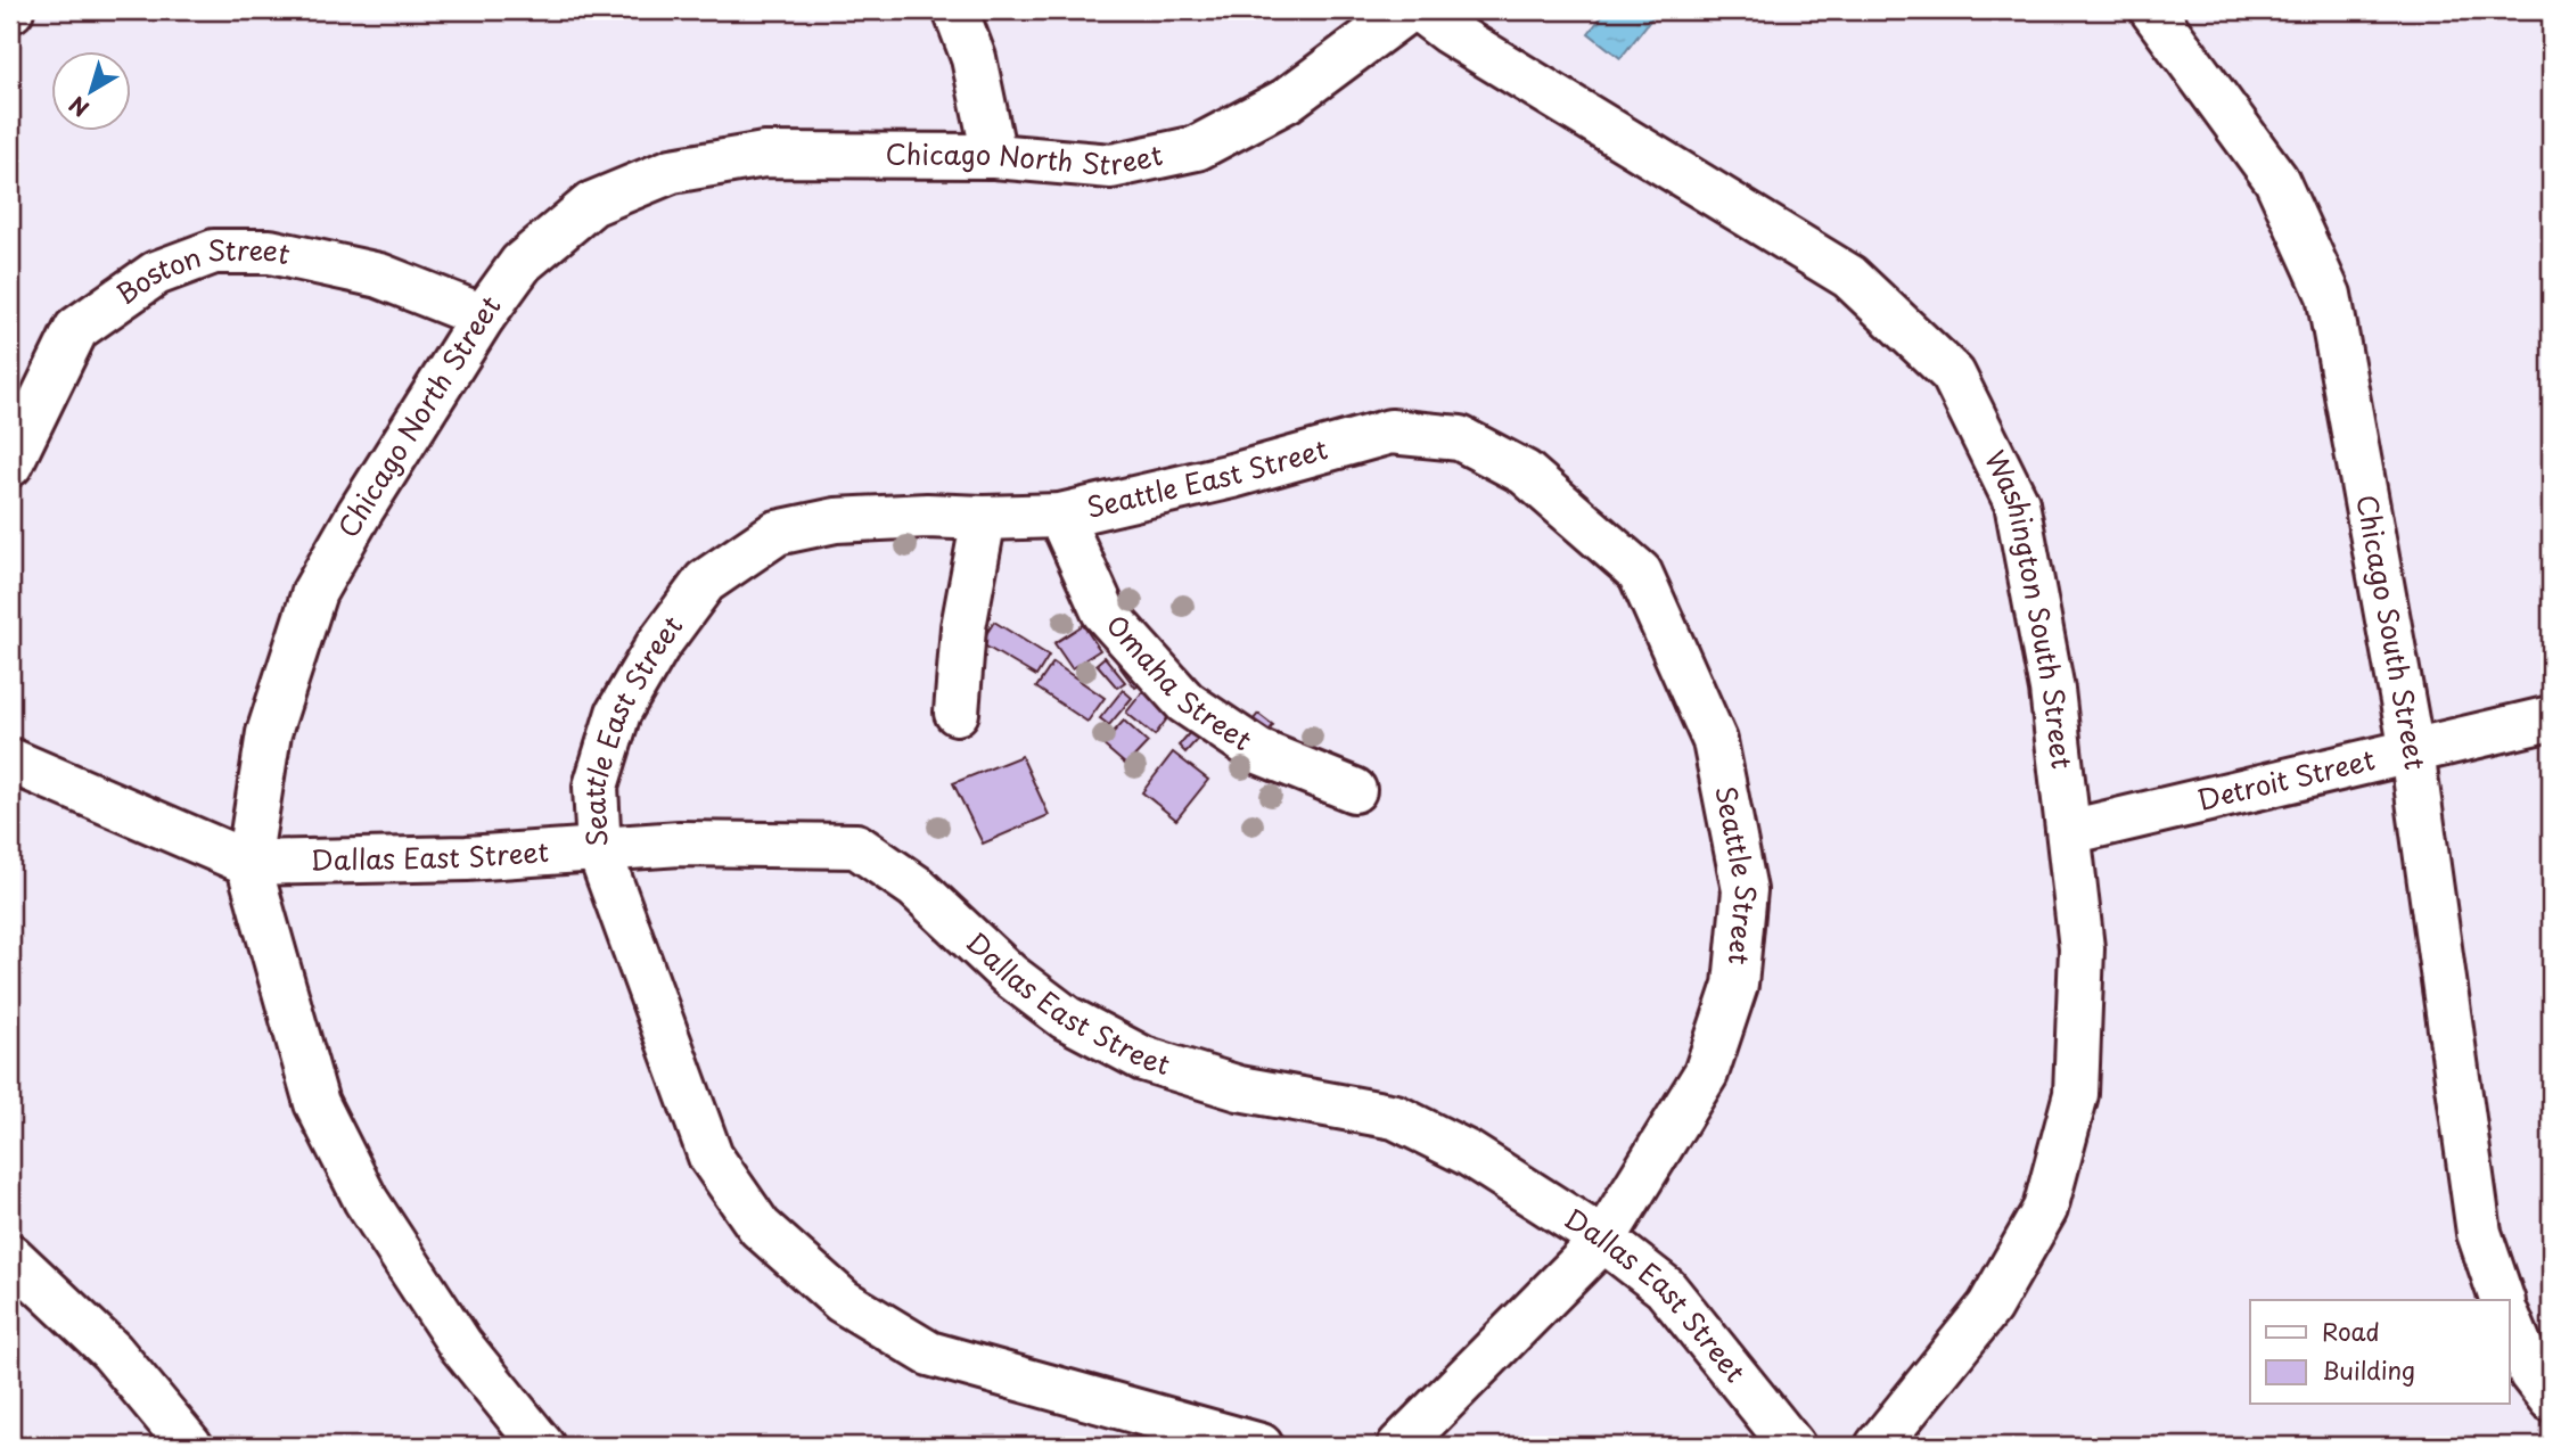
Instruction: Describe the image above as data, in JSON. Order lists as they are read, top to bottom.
{
  "streets": {
    "street": [
      "Chicago North Street",
      "Boston Street",
      "Seattle East Street",
      "Washington South Street",
      "Chicago South Street",
      "Omaha Street",
      "Detroit Street",
      "Dallas East Street",
      "Seattle Street"
    ]
  },
  "crossings": [
    ["Chicago North Street", "Boston Street"],
    ["Chicago North Street", "Dallas East Street"],
    ["Seattle East Street", "Omaha Street"],
    ["Seattle East Street", "Dallas East Street"],
    ["Seattle East Street", "Seattle Street"],
    ["Washington South Street", "Detroit Street"],
    ["Chicago South Street", "Detroit Street"],
    ["Dallas East Street", "Seattle Street"]
  ],
  "legend": ["Road", "Building"],
  "north": "bottom left"
}
